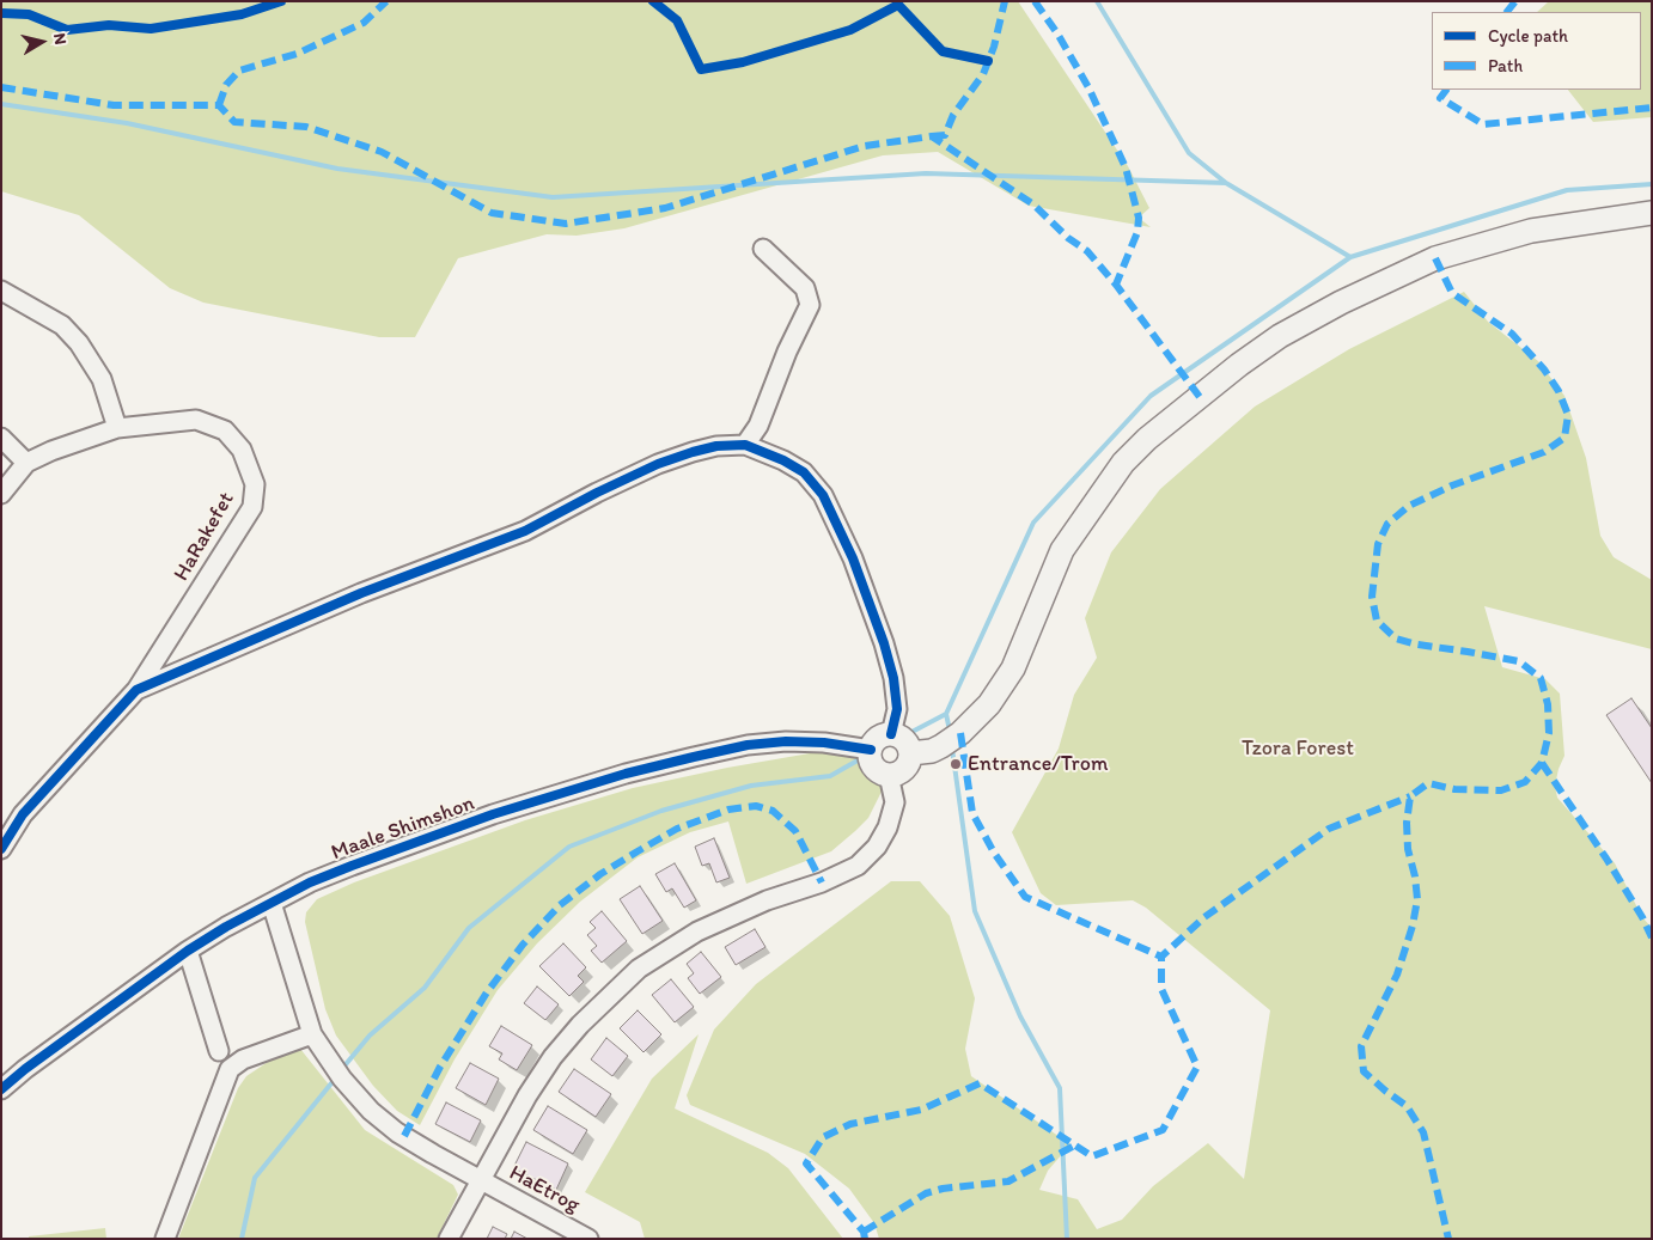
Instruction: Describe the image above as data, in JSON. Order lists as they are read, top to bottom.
{
  "streets": {
    "street": ["HaRakefet", "Maale Shimshon", "HaEtrog"]
  },
  "crossings": [
    ["Maale Shimshon", "HaEtrog"]
  ],
  "parks": ["Tzora Forest"],
  "places": ["Entrance/Trom"],
  "legend": ["Cycle path", "Path"],
  "north": "right"
}
